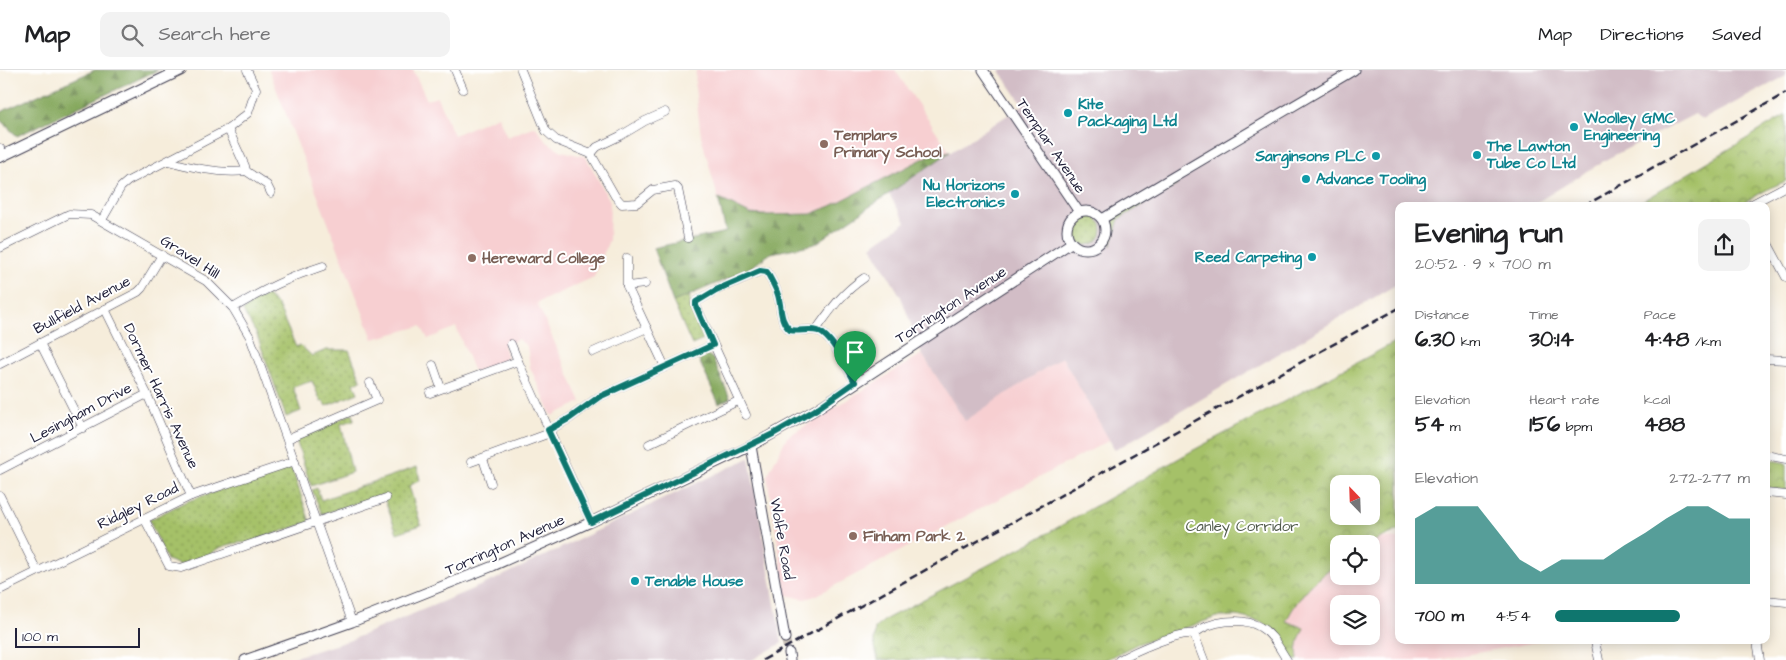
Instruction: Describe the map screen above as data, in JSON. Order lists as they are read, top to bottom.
{
  "streets": {
    "street": [
      "Templar Avenue",
      "Gravel Hill",
      "Bullfield Avenue",
      "Torrington Avenue",
      "Dormer Harris Avenue",
      "Lesingham Drive",
      "Ridgley Road",
      "Wolfe Road"
    ]
  },
  "crossings": [
    ["Templar Avenue", "Torrington Avenue"],
    ["Gravel Hill", "Bullfield Avenue"],
    ["Gravel Hill", "Torrington Avenue"],
    ["Gravel Hill", "Ridgley Road"],
    ["Bullfield Avenue", "Dormer Harris Avenue"],
    ["Torrington Avenue", "Wolfe Road"],
    ["Dormer Harris Avenue", "Lesingham Drive"],
    ["Dormer Harris Avenue", "Ridgley Road"]
  ],
  "parks": ["Canley Corridor"],
  "places": [
    "Kite Packaging Ltd",
    "Woolley GMC Engineering",
    "Templars Primary School",
    "The Lawton Tube Co Ltd",
    "Sarginsons PLC",
    "Advance Tooling",
    "Nu Horizons Electronics",
    "Reed Carpeting",
    "Hereward College",
    "Finham Park 2",
    "Tenable House"
  ],
  "scale_bar": "100 m",
  "north": "top left",
  "page": {
    "header": "Map",
    "search": "Search here",
    "nav": ["Map", "Directions", "Saved"],
    "heading": ["Evening run", "20:52 · 9 × 700 m"],
    "stats": [
      ["Distance", "6.30 km"],
      ["Time", "30:14"],
      ["Pace", "4:48 /km"],
      ["Elevation", "54 m"],
      ["Heart rate", "156 bpm"],
      ["kcal", "488"]
    ],
    "chart": ["Elevation", "272–277 m"],
    "list": [
      {
        "name": "700 m",
        "note": "4:54"
      }
    ],
    "scale": "100 m"
  }
}
